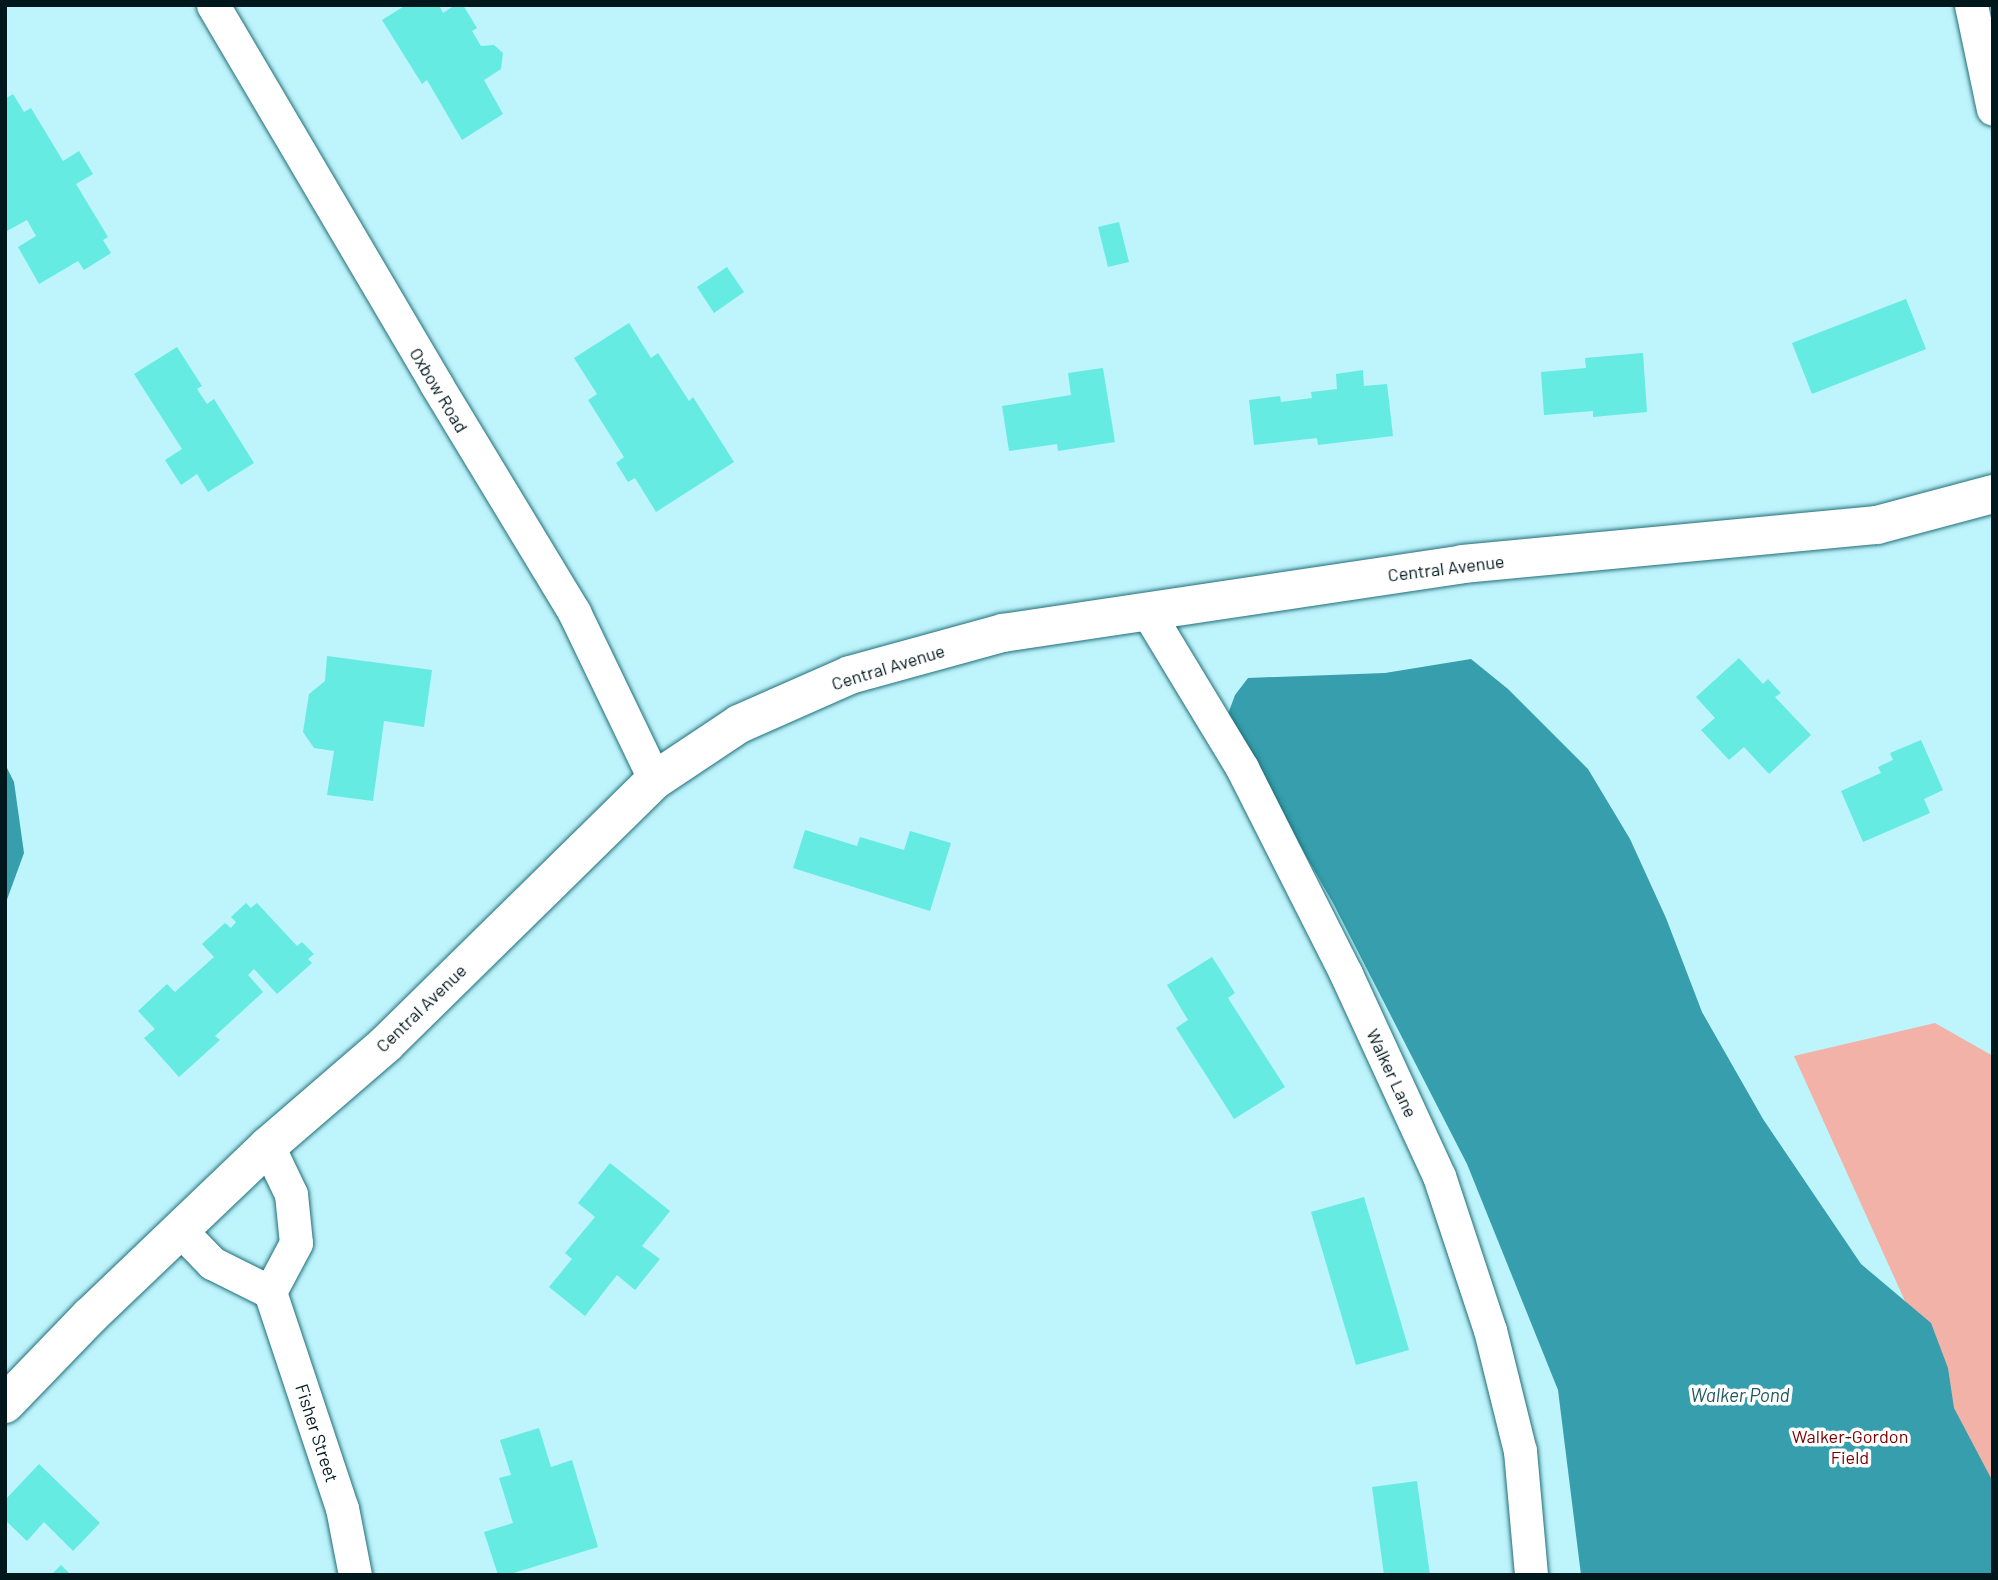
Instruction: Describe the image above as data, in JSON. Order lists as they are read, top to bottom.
{
  "streets": {
    "main road": ["Central Avenue"],
    "street": ["Oxbow Road", "Walker Lane", "Fisher Street"]
  },
  "crossings": [
    ["Oxbow Road", "Central Avenue"],
    ["Central Avenue", "Walker Lane"]
  ],
  "water": ["Walker Pond"],
  "parks": ["Walker-Gordon Field"]
}
